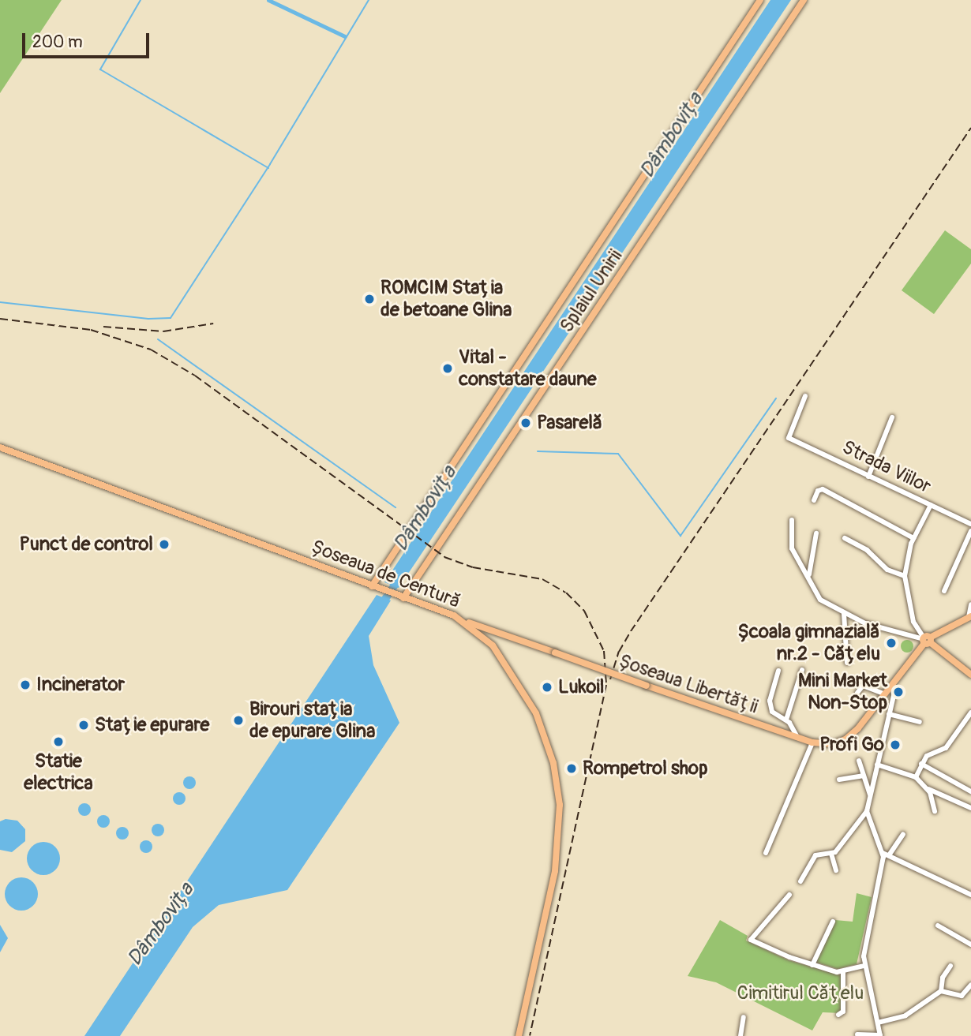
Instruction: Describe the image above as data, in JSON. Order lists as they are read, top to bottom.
{
  "streets": {
    "main road": ["Splaiul Unirii", "Șoseaua de Centură", "Șoseaua Libertății"],
    "street": ["Strada Viilor"]
  },
  "crossings": [
    ["Splaiul Unirii", "Șoseaua de Centură"],
    ["Șoseaua de Centură", "Șoseaua Libertății"]
  ],
  "water": ["Dâmbovița"],
  "parks": ["Cimitirul Cățelu"],
  "places": [
    "ROMCIM Stația de betoane Glina",
    "Vital - constatare daune",
    "Pasarelă",
    "Punct de control",
    "Școala gimnazială nr.2 - Cățelu",
    "Incinerator",
    "Lukoil",
    "Mini Market Non-Stop",
    "Birouri stația de epurare Glina",
    "Stație epurare",
    "Statie electrica",
    "Profi Go",
    "Rompetrol shop"
  ],
  "scale_bar": "200 m"
}
